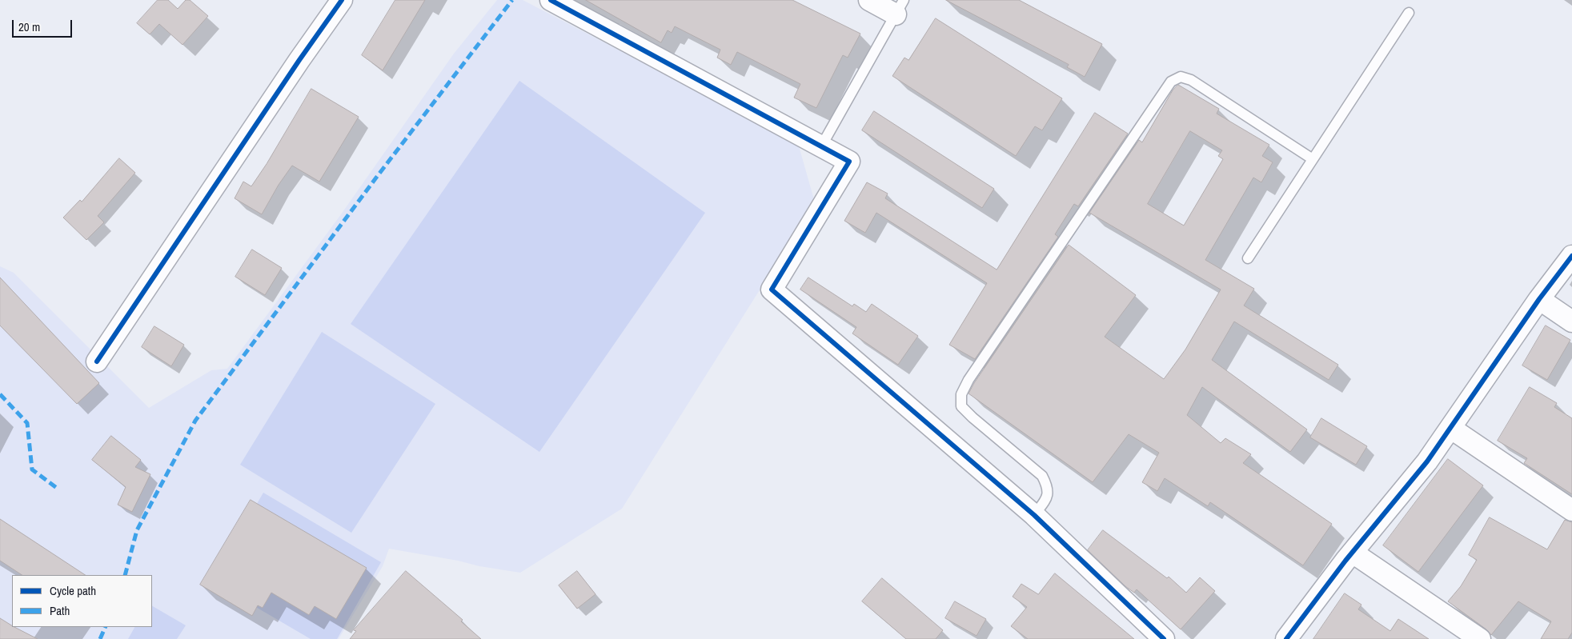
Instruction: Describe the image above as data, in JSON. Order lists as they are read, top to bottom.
{
  "legend": ["Cycle path", "Path"],
  "scale_bar": "20 m"
}
